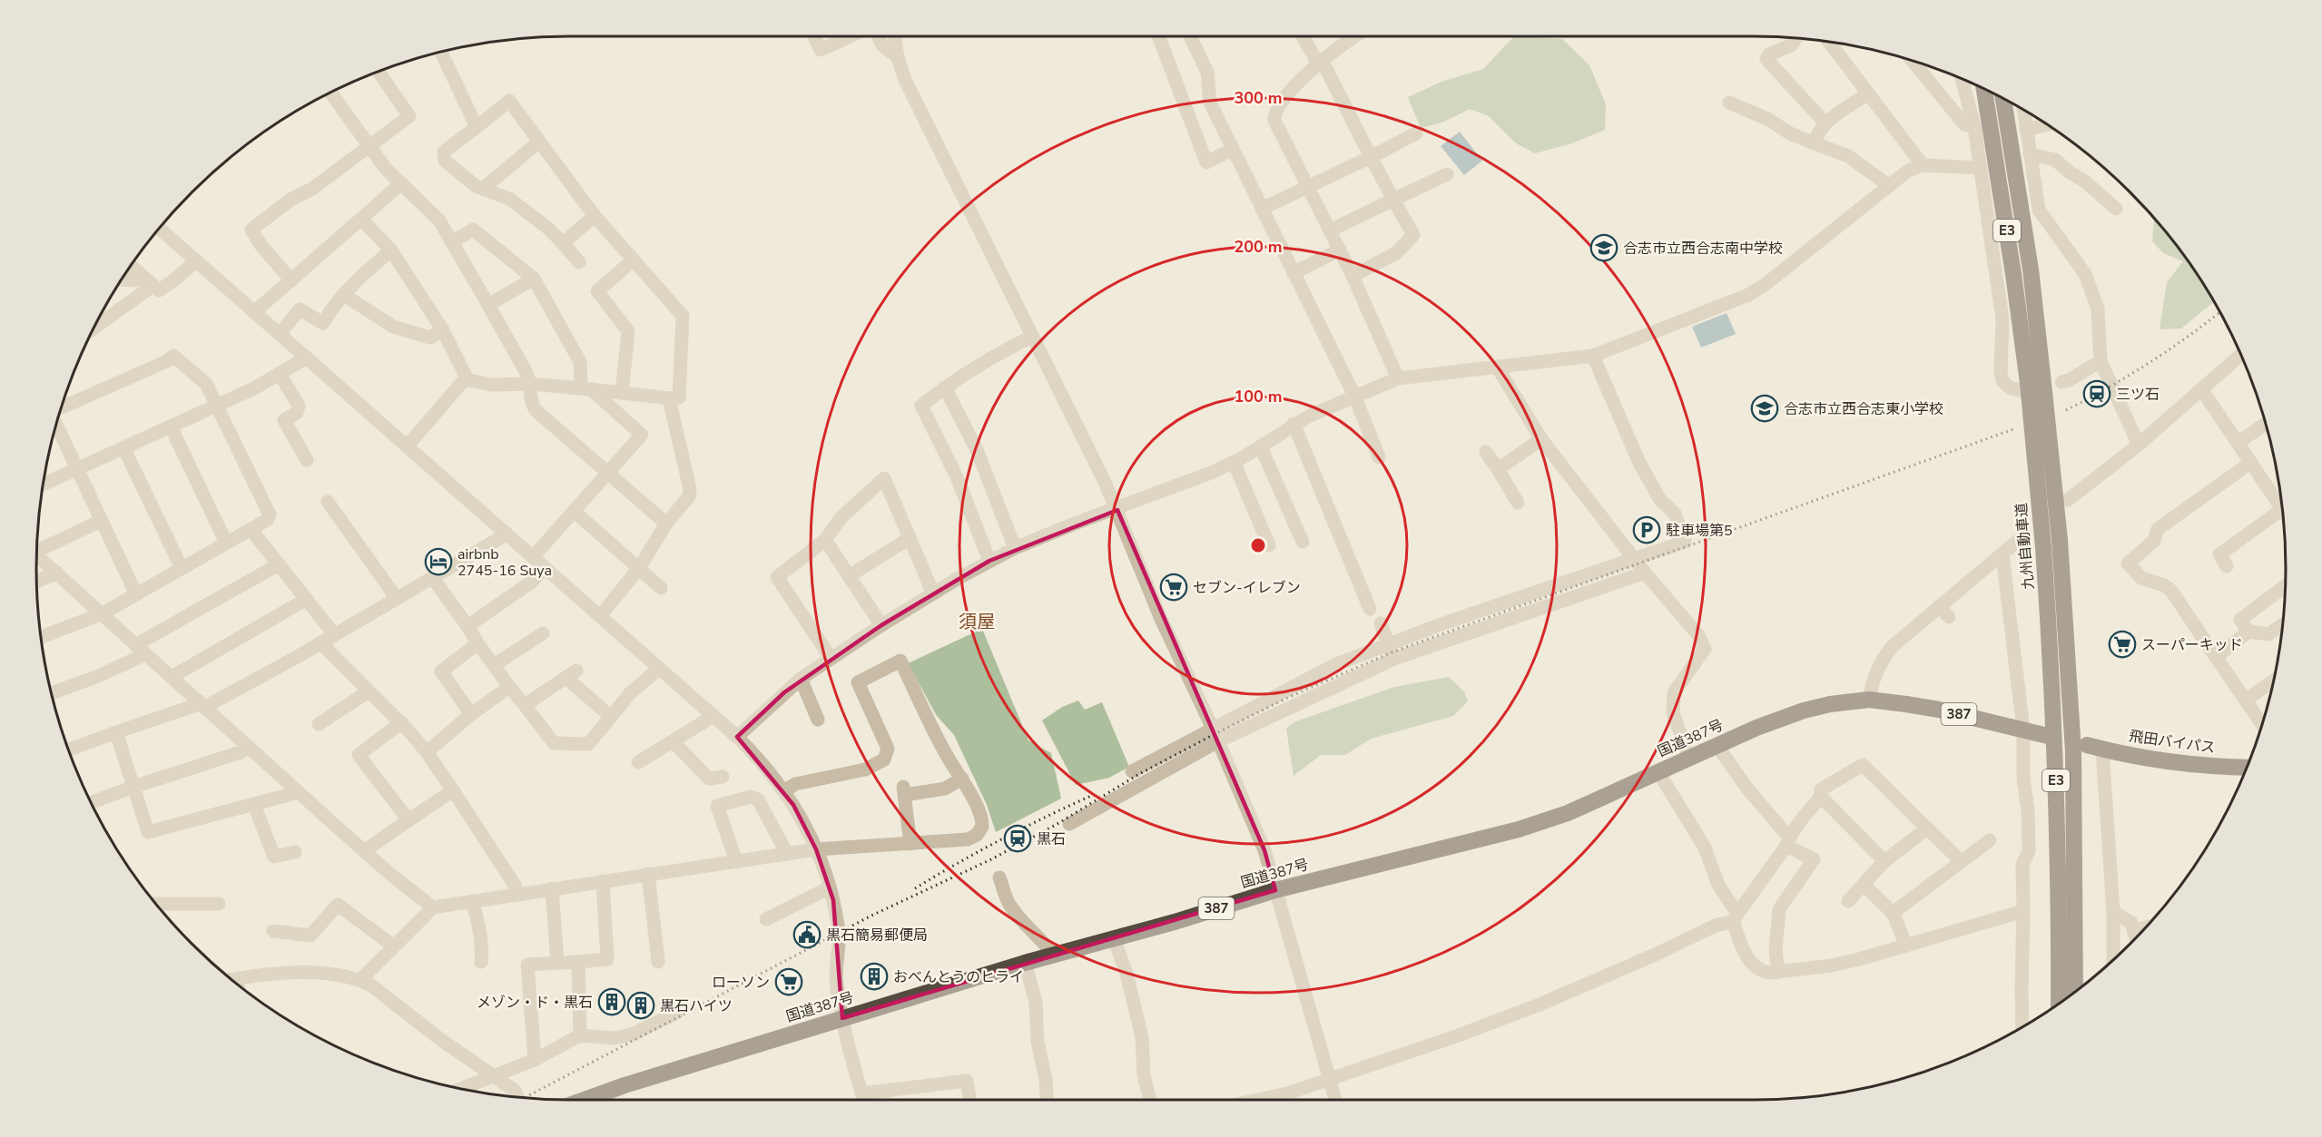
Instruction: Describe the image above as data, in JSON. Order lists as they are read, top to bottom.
{
  "streets": {
    "highway": [
      "E3",
      "九州自動車道",
      "387",
      "国道387号",
      "飛田バイパス"
    ]
  },
  "crossings": [
    ["387", "国道387号"]
  ],
  "districts": ["須屋"],
  "places": {
    "school or university": ["合志市立西合志南中学校", "合志市立西合志東小学校"],
    "station": ["三ツ石", "黒石"],
    "parking": ["駐車場第5"],
    "hotel": ["airbnb 2745-16 Suya"],
    "supermarket": ["セブン-イレブン", "スーパーキッド", "ローソン"],
    "public building": ["黒石簡易郵便局"],
    "building": ["おべんとうのヒライ", "メゾン・ド・黒石", "黒石ハイツ"]
  },
  "rings": ["300 m", "200 m", "100 m"]
}
